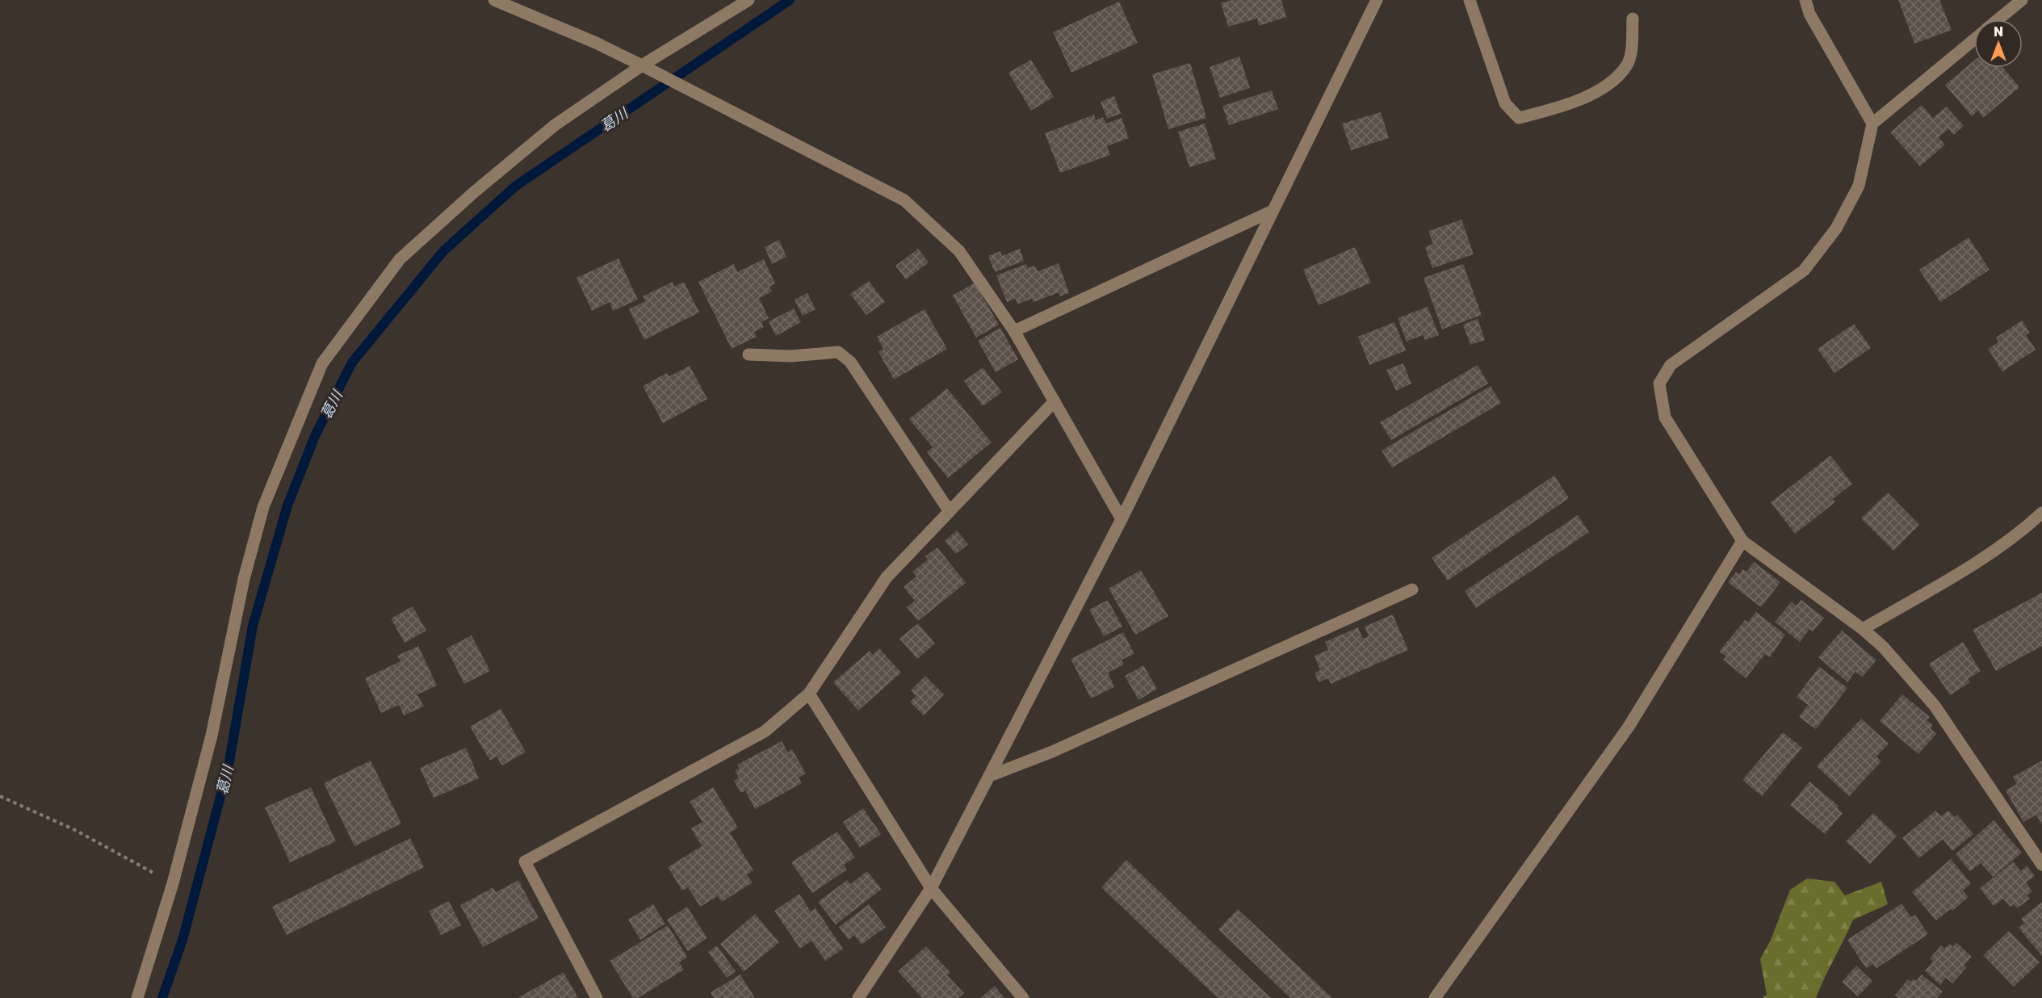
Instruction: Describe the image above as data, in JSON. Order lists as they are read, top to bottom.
{
  "water": ["葛川"],
  "north": "top"
}
